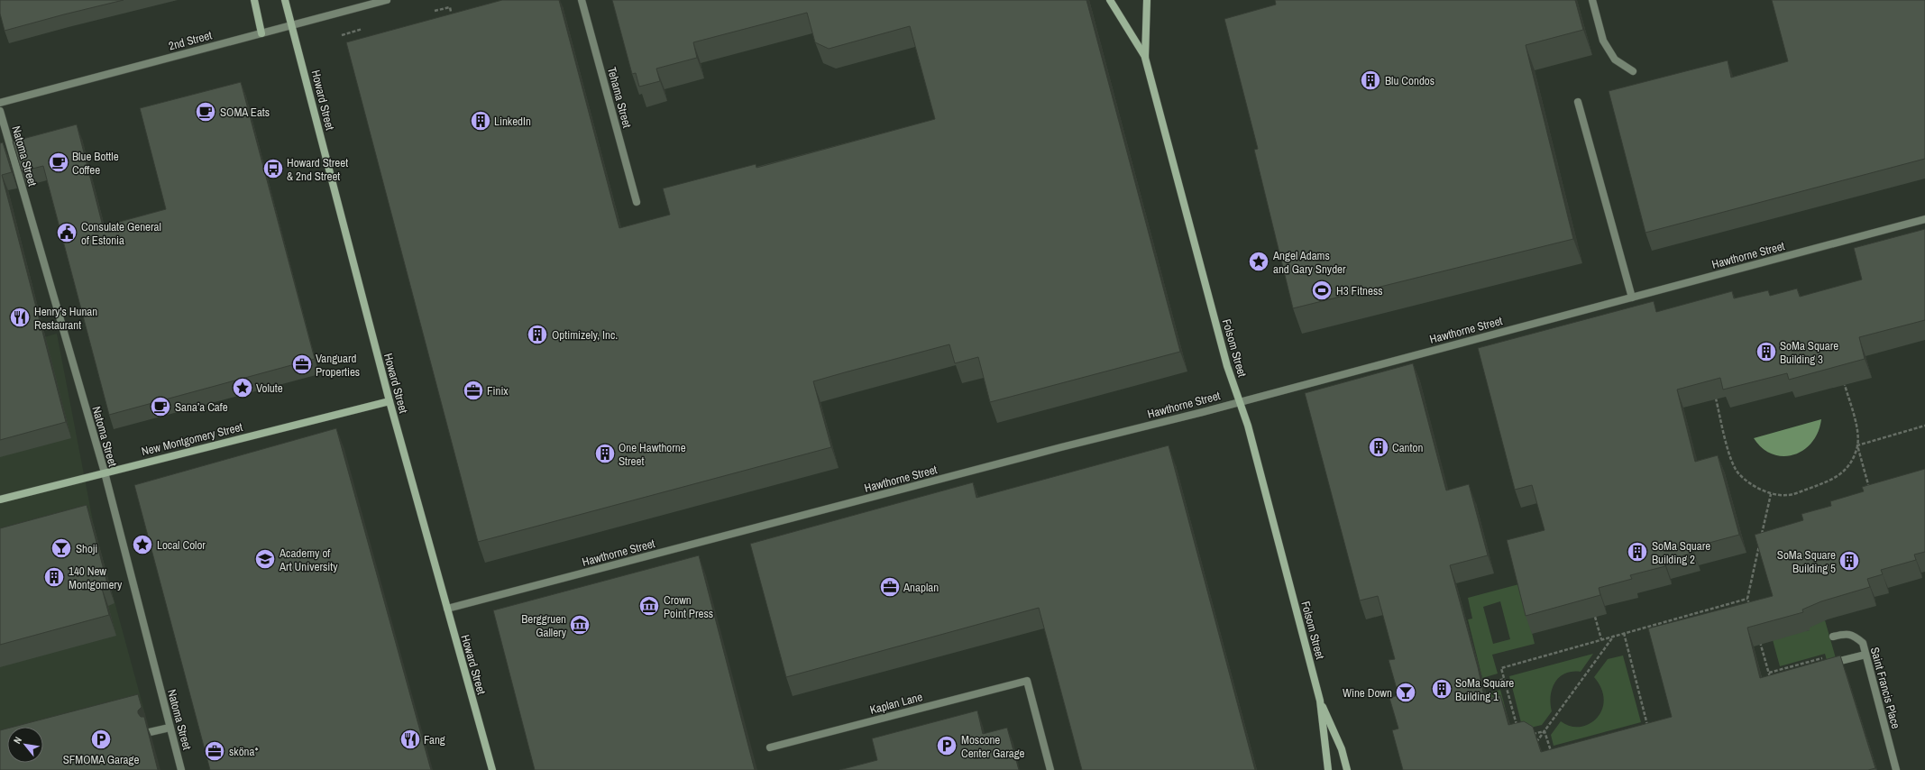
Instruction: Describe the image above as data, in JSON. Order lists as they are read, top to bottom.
{
  "streets": {
    "main road": ["Howard Street", "Folsom Street", "New Montgomery Street"],
    "street": [
      "2nd Street",
      "Tehama Street",
      "Natoma Street",
      "Hawthorne Street",
      "Saint Francis Place",
      "Kaplan Lane"
    ]
  },
  "crossings": [
    ["2nd Street", "Howard Street"],
    ["Howard Street", "Hawthorne Street"],
    ["Howard Street", "New Montgomery Street"],
    ["Natoma Street", "New Montgomery Street"],
    ["Hawthorne Street", "Folsom Street"]
  ],
  "places": {
    "building": [
      "Blu Condos",
      "LinkedIn",
      "Optimizely, Inc.",
      "SoMa Square Building 3",
      "Canton",
      "One Hawthorne Street",
      "SoMa Square Building 2",
      "SoMa Square Building 5",
      "140 New Montgomery",
      "SoMa Square Building 1"
    ],
    "cafe": ["SOMA Eats", "Blue Bottle Coffee", "Sana’a Cafe"],
    "bus stop": ["Howard Street & 2nd Street"],
    "public building": ["Consulate General of Estonia"],
    "place": ["Angel Adams and Gary Snyder", "Volute", "Local Color"],
    "sports": ["H3 Fitness"],
    "restaurant": ["Henry's Hunan Restaurant", "Fang"],
    "office": [
      "Vanguard Properties",
      "Finix",
      "Anaplan",
      "sköna*"
    ],
    "bar": ["Shoji", "Wine Down"],
    "school or university": ["Academy of Art University"],
    "museum": ["Crown Point Press", "Berggruen Gallery"],
    "parking": ["SFMOMA Garage", "Moscone Center Garage"]
  },
  "north": "top left"
}
